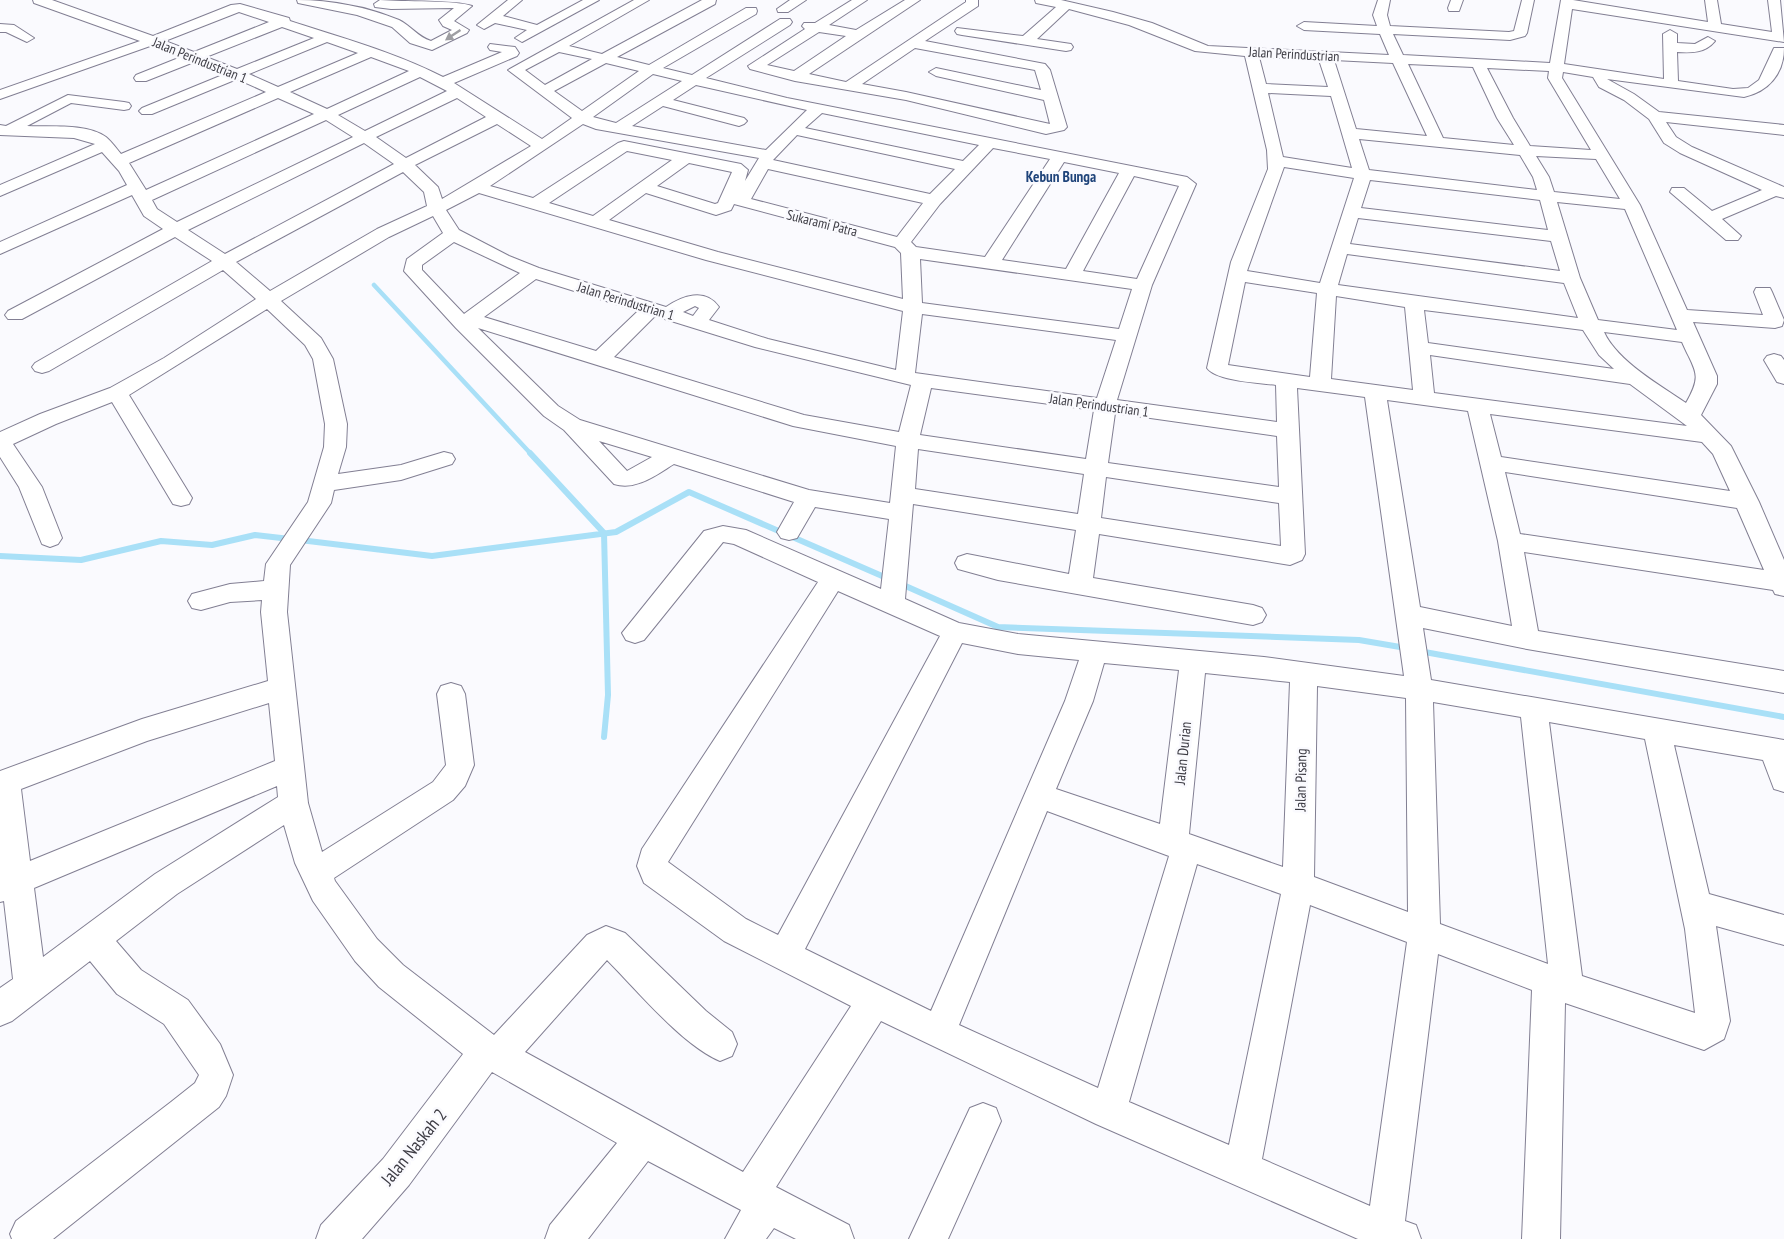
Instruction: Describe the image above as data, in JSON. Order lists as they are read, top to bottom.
{
  "streets": {
    "street": [
      "Jalan Perindustrian",
      "Jalan Perindustrian 1",
      "Sukarami Patra",
      "Jalan Durian",
      "Jalan Pisang",
      "Jalan Naskah 2"
    ]
  },
  "districts": ["Kebun Bunga"]
}
